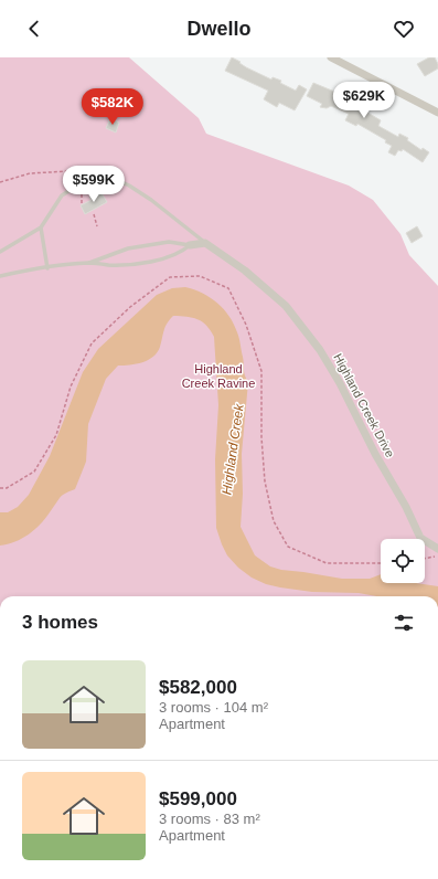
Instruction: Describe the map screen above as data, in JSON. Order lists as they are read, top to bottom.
{
  "streets": {
    "street": ["Highland Creek Drive"]
  },
  "water": ["Highland Creek"],
  "parks": ["Highland Creek Ravine"],
  "page": {
    "header": "Dwello",
    "price": ["$629K", "$582K", "$599K"],
    "heading": "3 homes",
    "list": [
      {
        "name": "$582,000",
        "note": "3 rooms · 104 m² · Apartment"
      },
      {
        "name": "$599,000",
        "note": "3 rooms · 83 m² · Apartment"
      }
    ]
  }
}
